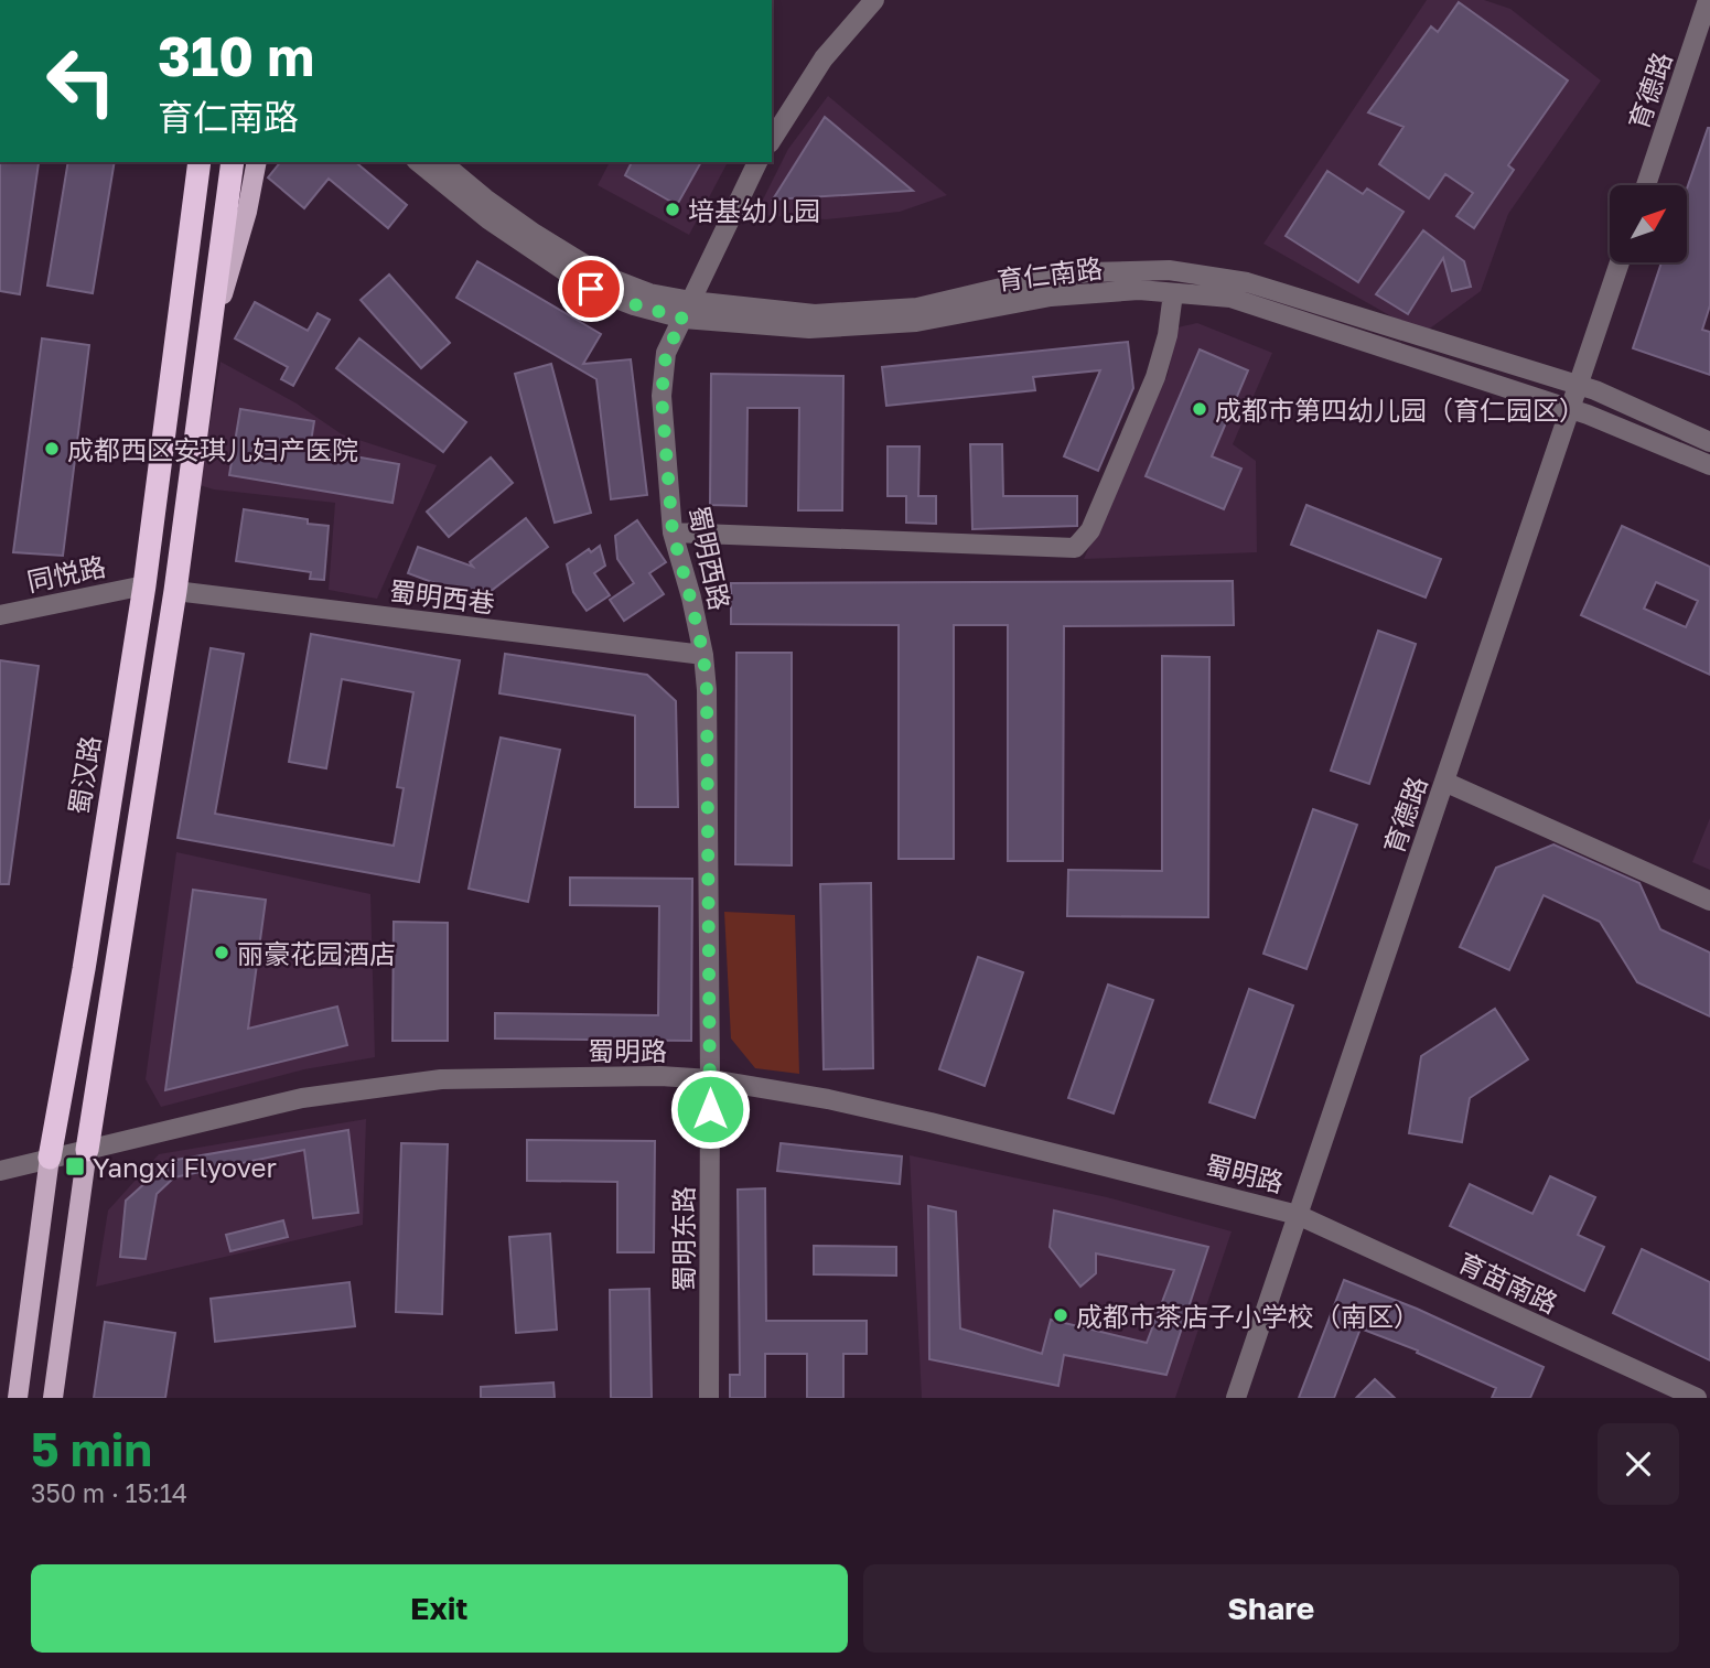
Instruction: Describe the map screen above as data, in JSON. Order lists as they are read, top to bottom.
{
  "streets": {
    "highway": ["蜀汉路"],
    "street": [
      "育德路",
      "育仁南路",
      "蜀明西路",
      "同悦路",
      "蜀明西巷",
      "蜀明路",
      "蜀明东路",
      "育苗南路"
    ]
  },
  "crossings": [
    ["育德路", "育仁南路"],
    ["育德路", "蜀明路"],
    ["育德路", "育苗南路"],
    ["育仁南路", "蜀明西路"],
    ["蜀明西路", "蜀明西巷"],
    ["蜀明西路", "蜀明路"],
    ["蜀明西路", "蜀明东路"],
    ["同悦路", "蜀汉路"],
    ["蜀汉路", "蜀明路"],
    ["蜀明路", "蜀明东路"],
    ["蜀明路", "育苗南路"]
  ],
  "places": {
    "other": [
      "培基幼儿园",
      "成都市第四幼儿园（育仁园区）",
      "成都西区安琪儿妇产医院",
      "丽豪花园酒店",
      "成都市茶店子小学校（南区）"
    ],
    "transit": ["Yangxi Flyover"]
  },
  "north": "top right",
  "page": {
    "turn": ["310 m", "育仁南路"],
    "heading": ["5 min", "350 m · 15:14"],
    "buttons": ["Exit", "Share"]
  }
}
